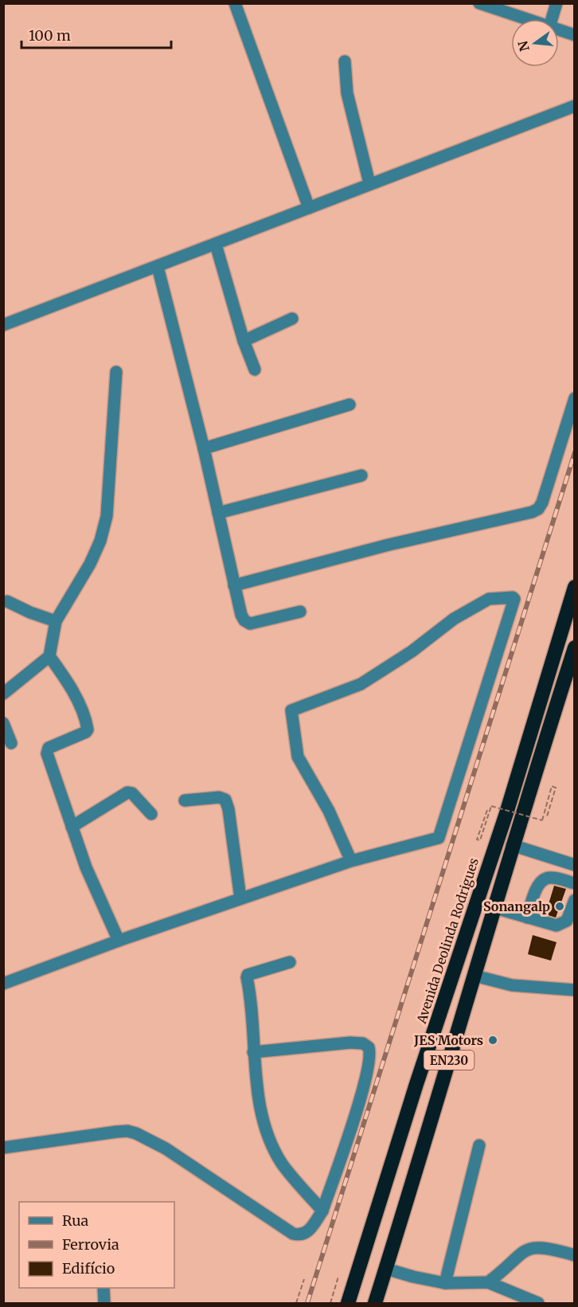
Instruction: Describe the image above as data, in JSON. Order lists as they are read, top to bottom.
{
  "streets": {
    "highway": ["Avenida Deolinda Rodrigues", "EN230"]
  },
  "places": ["Sonangalp", "JES Motors"],
  "legend": ["Rua", "Ferrovia", "Edifício"],
  "scale_bar": "100 m",
  "north": "left"
}
